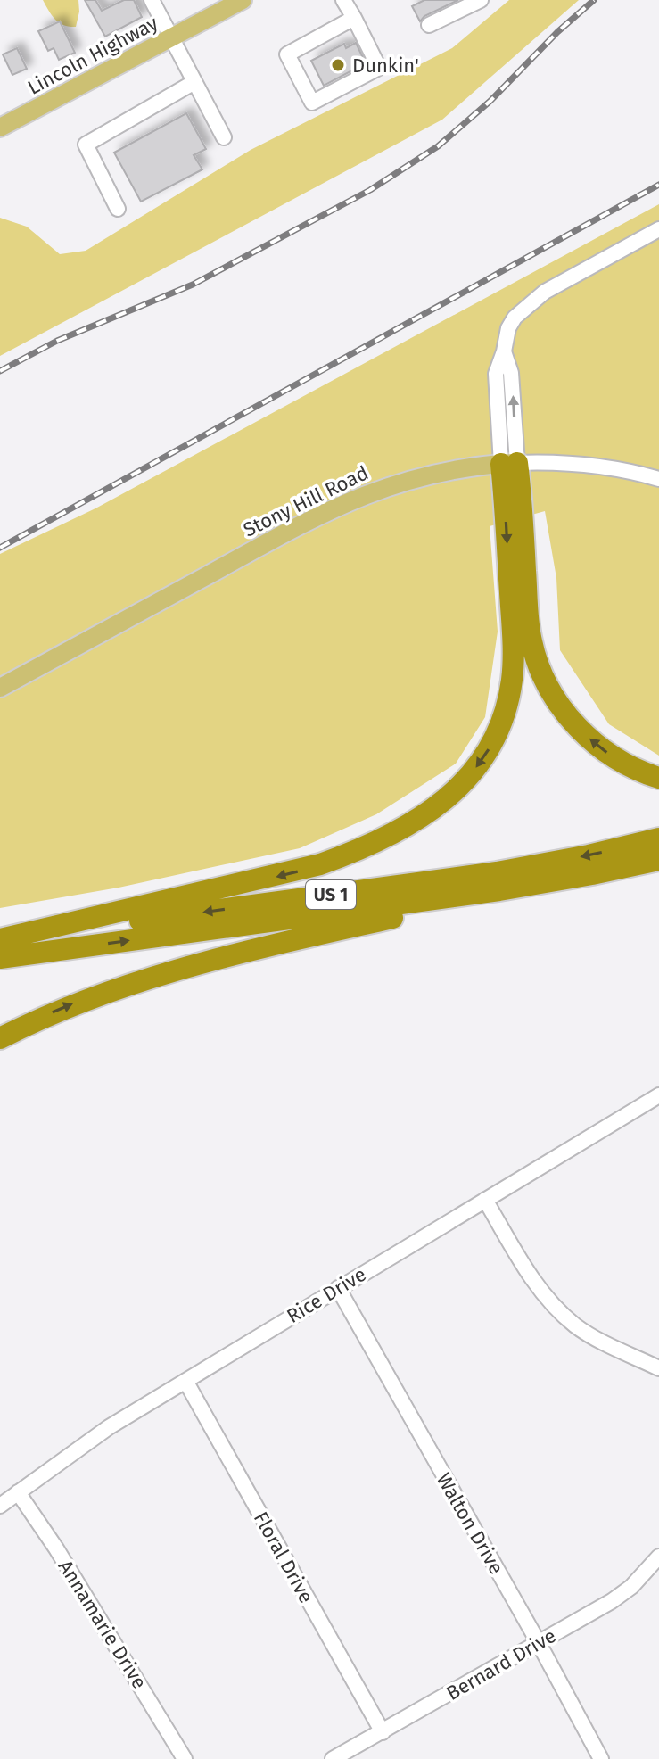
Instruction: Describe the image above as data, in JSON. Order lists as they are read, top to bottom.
{
  "streets": {
    "highway": ["US 1"],
    "main road": ["Lincoln Highway", "Stony Hill Road"],
    "street": [
      "Rice Drive",
      "Walton Drive",
      "Floral Drive",
      "Annamarie Drive",
      "Bernard Drive"
    ]
  },
  "crossings": [
    ["Rice Drive", "Walton Drive"],
    ["Rice Drive", "Floral Drive"],
    ["Rice Drive", "Annamarie Drive"],
    ["Walton Drive", "Bernard Drive"],
    ["Floral Drive", "Bernard Drive"]
  ],
  "places": ["Dunkin'"]
}
